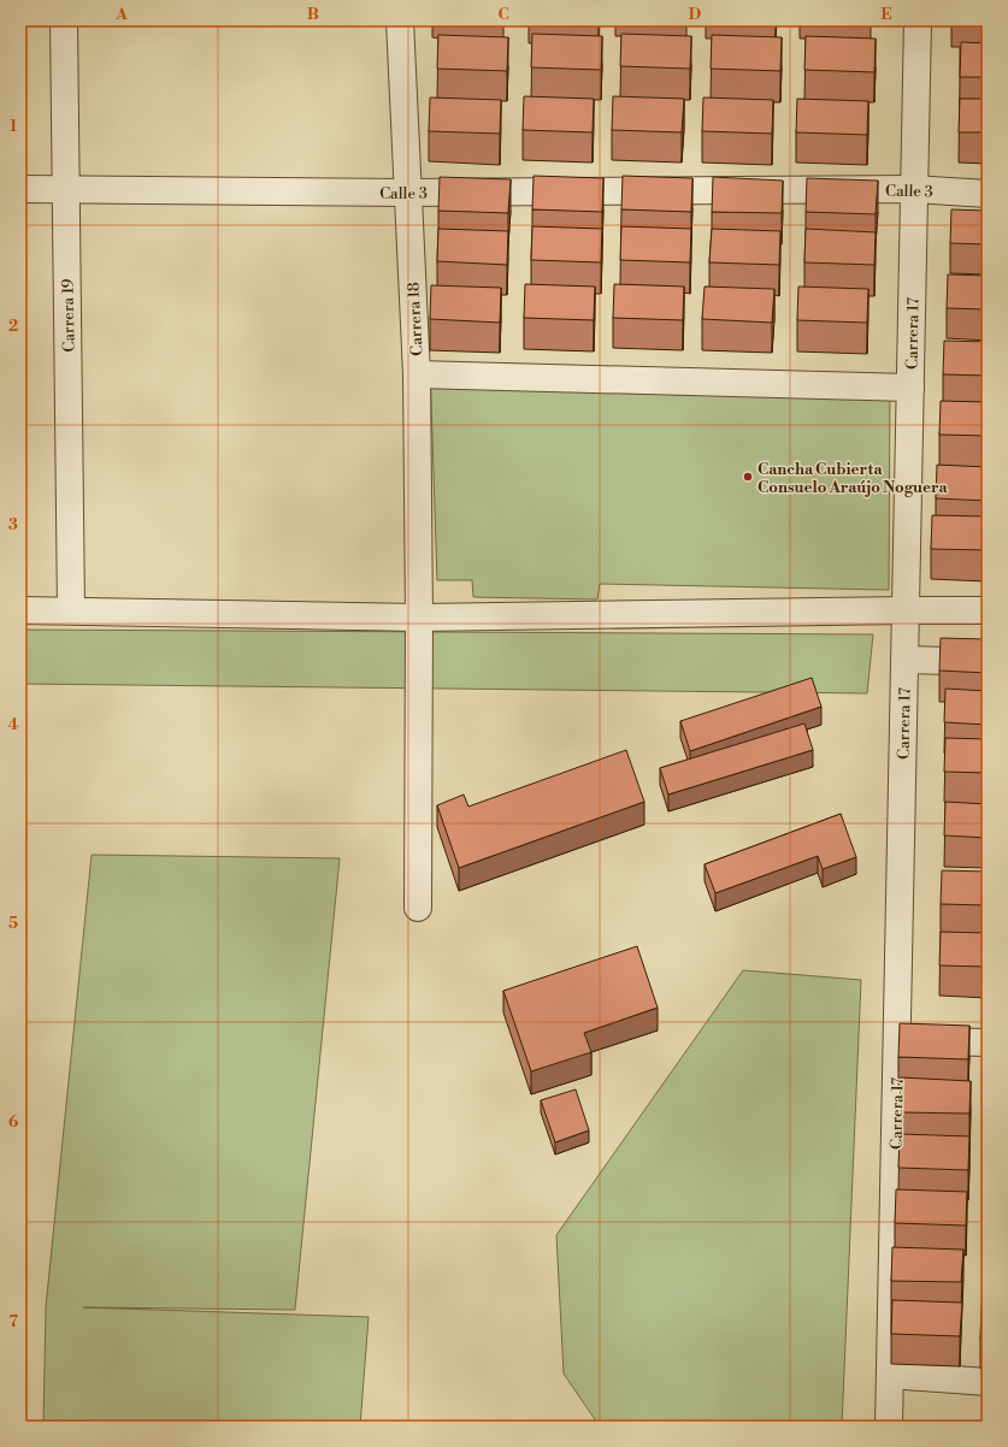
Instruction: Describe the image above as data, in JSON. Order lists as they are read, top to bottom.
{
  "streets": {
    "street": [
      "Calle 3",
      "Carrera 19",
      "Carrera 18",
      "Carrera 17"
    ]
  },
  "crossings": [
    ["Calle 3", "Carrera 19"],
    ["Calle 3", "Carrera 18"],
    ["Calle 3", "Carrera 17"]
  ],
  "places": ["Cancha Cubierta Consuelo Araújo Noguera"],
  "grid": {
    "columns": [
      "A",
      "B",
      "C",
      "D",
      "E"
    ],
    "rows": [
      "1",
      "2",
      "3",
      "4",
      "5",
      "6",
      "7"
    ]
  }
}
